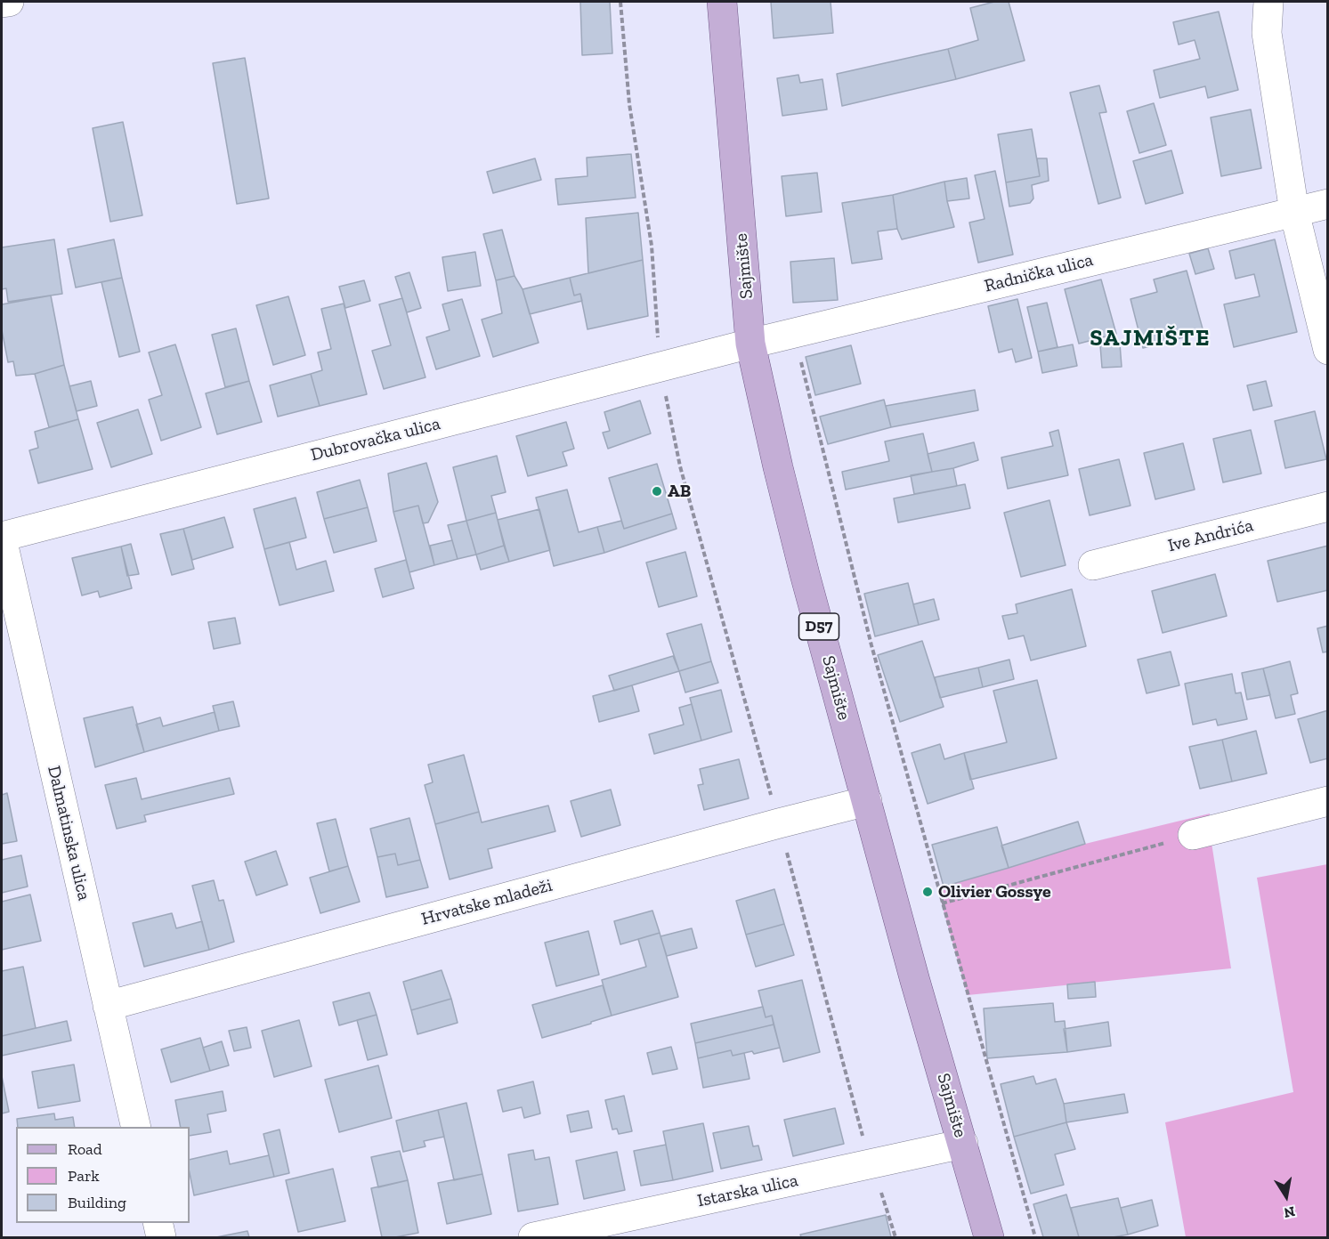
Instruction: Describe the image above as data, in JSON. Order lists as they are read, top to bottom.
{
  "streets": {
    "main road": ["Sajmište", "D57"],
    "street": [
      "Radnička ulica",
      "Dubrovačka ulica",
      "Ive Andrića",
      "Dalmatinska ulica",
      "Hrvatske mladeži",
      "Istarska ulica"
    ]
  },
  "crossings": [
    ["Sajmište", "Radnička ulica"],
    ["Sajmište", "Dubrovačka ulica"],
    ["Sajmište", "Hrvatske mladeži"],
    ["Sajmište", "Istarska ulica"],
    ["Radnička ulica", "Dubrovačka ulica"],
    ["Dubrovačka ulica", "Dalmatinska ulica"],
    ["Dalmatinska ulica", "Hrvatske mladeži"]
  ],
  "districts": ["SAJMIŠTE"],
  "places": ["AB", "Olivier Gossye"],
  "legend": ["Road", "Park", "Building"],
  "north": "bottom"
}
